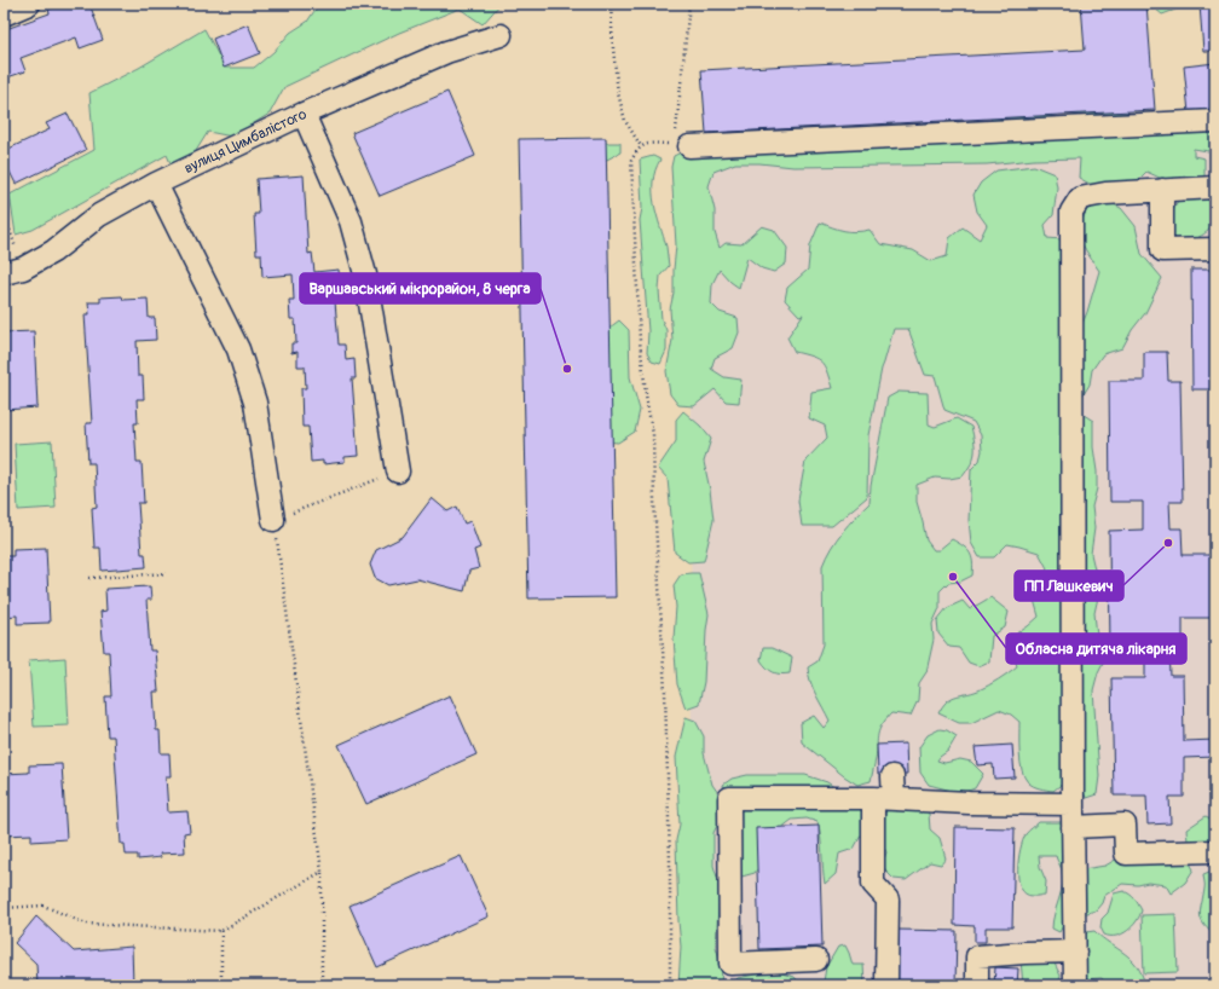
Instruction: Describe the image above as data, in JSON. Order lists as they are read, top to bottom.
{
  "streets": {
    "lane": ["вулиця Цимбалістого"]
  },
  "places": ["Варшавський мікрорайон, 8 черга", "ПП Лашкевич", "Обласна дитяча лікарня"]
}
